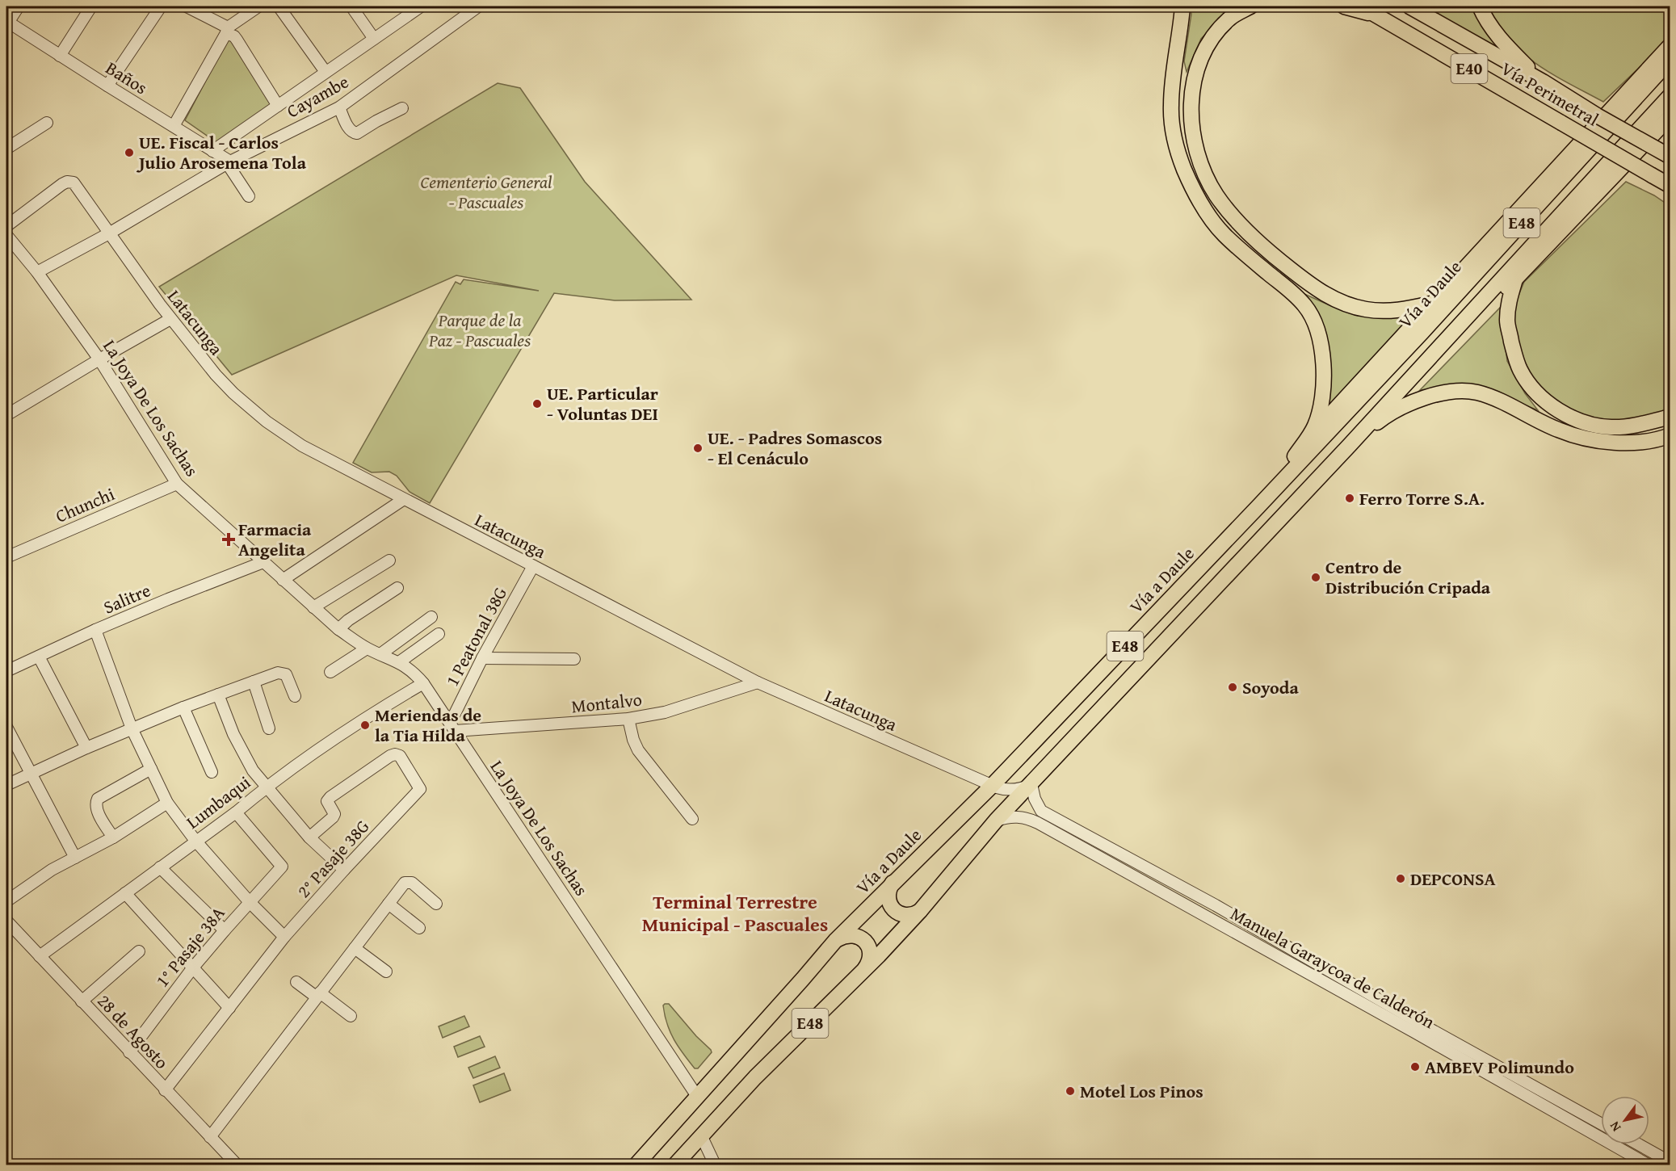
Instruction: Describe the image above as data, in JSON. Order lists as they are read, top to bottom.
{
  "streets": {
    "highway": [
      "E40",
      "Vía Perimetral",
      "E48",
      "Vía a Daule"
    ],
    "street": [
      "Baños",
      "Cayambe",
      "Latacunga",
      "La Joya De Los Sachas",
      "Chunchi",
      "Salitre",
      "1 Peatonal 38G",
      "Montalvo",
      "Lumbaqui",
      "2° Pasaje 38G",
      "1° Pasaje 38A",
      "Manuela Garaycoa de Calderón",
      "28 de Agosto"
    ]
  },
  "crossings": [
    ["Baños", "Cayambe"],
    ["Cayambe", "Latacunga"],
    ["Cayambe", "La Joya De Los Sachas"],
    ["E48", "Latacunga"],
    ["E48", "Manuela Garaycoa de Calderón"],
    ["Vía a Daule", "Latacunga"],
    ["Vía a Daule", "La Joya De Los Sachas"],
    ["Latacunga", "1 Peatonal 38G"],
    ["Latacunga", "Montalvo"],
    ["Latacunga", "Manuela Garaycoa de Calderón"],
    ["La Joya De Los Sachas", "Chunchi"],
    ["La Joya De Los Sachas", "Salitre"],
    ["La Joya De Los Sachas", "1 Peatonal 38G"],
    ["La Joya De Los Sachas", "Montalvo"],
    ["La Joya De Los Sachas", "Lumbaqui"],
    ["1 Peatonal 38G", "Montalvo"],
    ["Lumbaqui", "1° Pasaje 38A"],
    ["Lumbaqui", "28 de Agosto"],
    ["2° Pasaje 38G", "28 de Agosto"],
    ["1° Pasaje 38A", "28 de Agosto"]
  ],
  "districts": ["Terminal Terrestre Municipal - Pascuales"],
  "parks": ["Cementerio General - Pascuales", "Parque de la Paz - Pascuales"],
  "places": {
    "other": [
      "UE. Fiscal - Carlos Julio Arosemena Tola",
      "UE. Particular - Voluntas DEI",
      "UE. - Padres Somascos - El Cenáculo",
      "Ferro Torre S.A.",
      "Centro de Distribución Cripada",
      "Soyoda",
      "Meriendas de la Tia Hilda",
      "DEPCONSA",
      "AMBEV Polimundo",
      "Motel Los Pinos"
    ],
    "health": ["Farmacia Angelita"]
  },
  "north": "bottom left"
}
